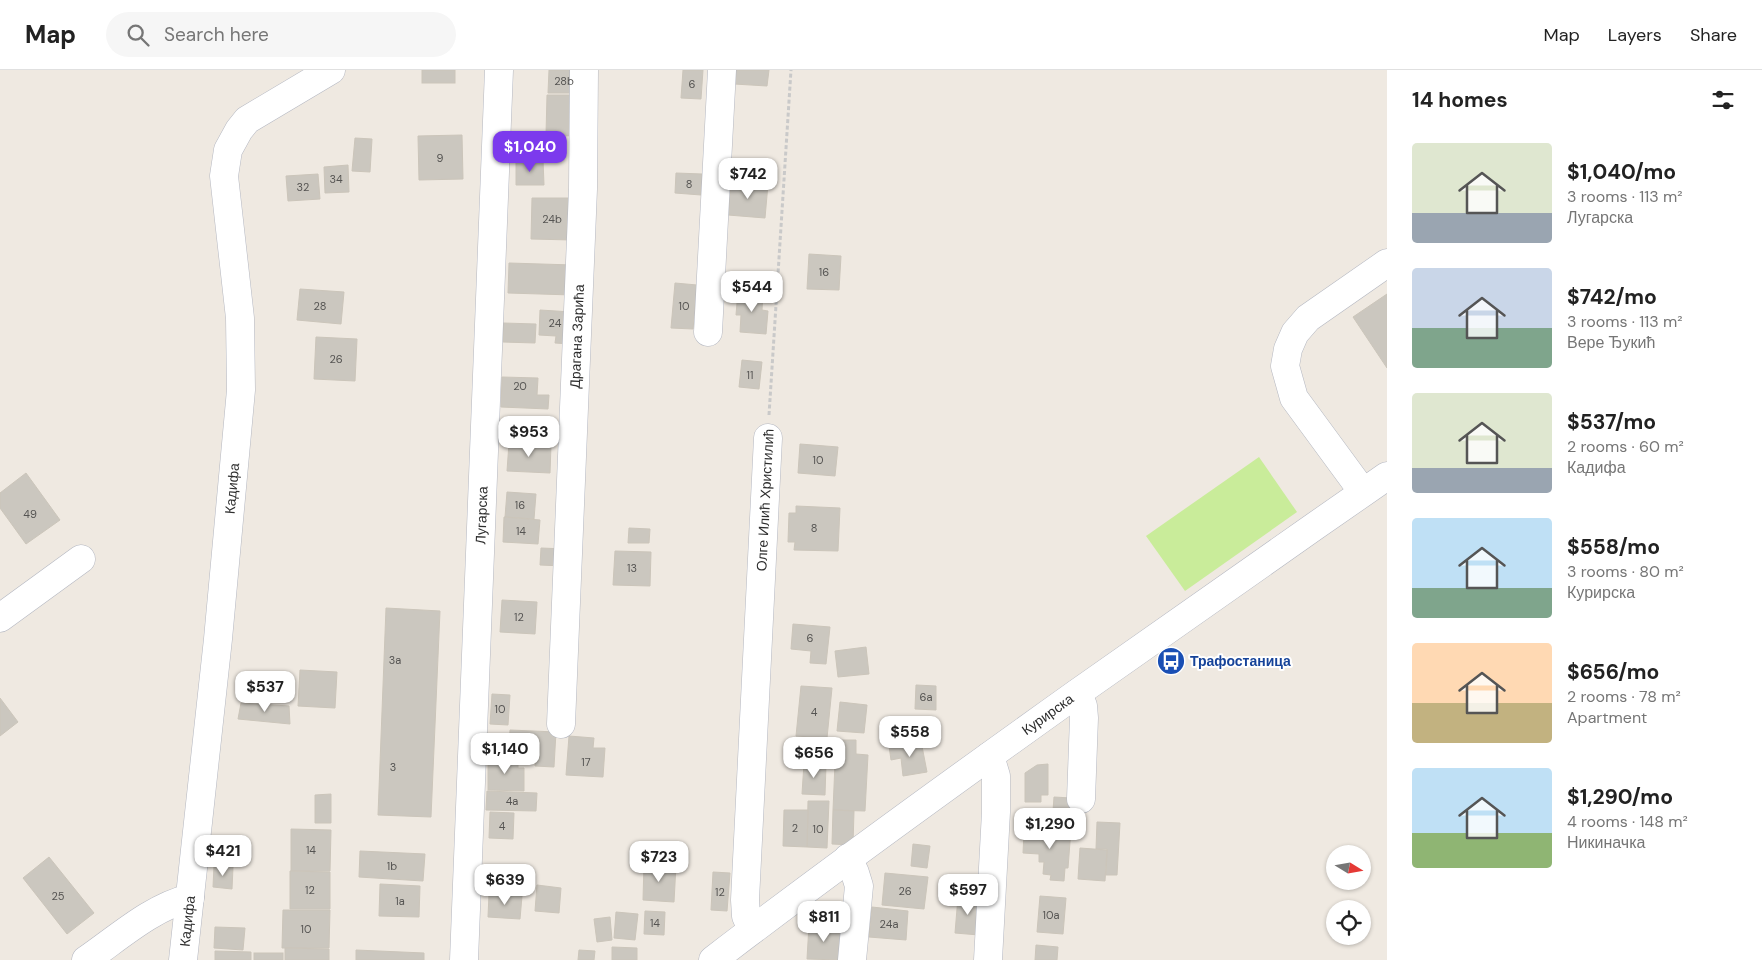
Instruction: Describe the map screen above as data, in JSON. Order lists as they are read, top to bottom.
{
  "streets": {
    "street": [
      "Драгана Зарића",
      "Кадифа",
      "Олге Илић Христилић",
      "Лугарска",
      "Курирска"
    ]
  },
  "crossings": [
    ["Олге Илић Христилић", "Курирска"]
  ],
  "places": {
    "bus stop": ["Трафостаница"]
  },
  "house_numbers": [
    "28b",
    "6",
    "9",
    "34",
    "8",
    "32",
    "24b",
    "16",
    "28",
    "10",
    "24",
    "26",
    "11",
    "20",
    "10",
    "16",
    "49",
    "8",
    "14",
    "13",
    "12",
    "6",
    "3a",
    "6a",
    "10",
    "4",
    "17",
    "3",
    "4a",
    "4",
    "2",
    "10",
    "14",
    "1b",
    "12",
    "26",
    "12",
    "25",
    "1a",
    "10a",
    "14",
    "24a",
    "10"
  ],
  "north": "right",
  "page": {
    "header": "Map",
    "search": "Search here",
    "nav": ["Map", "Layers", "Share"],
    "heading": "14 homes",
    "list": [
      {
        "name": "$1,040/mo",
        "note": "3 rooms · 113 m² · Лугарска"
      },
      {
        "name": "$742/mo",
        "note": "3 rooms · 113 m² · Вере Ђукић"
      },
      {
        "name": "$537/mo",
        "note": "2 rooms · 60 m² · Кадифа"
      },
      {
        "name": "$558/mo",
        "note": "3 rooms · 80 m² · Курирска"
      },
      {
        "name": "$656/mo",
        "note": "2 rooms · 78 m² · Apartment"
      },
      {
        "name": "$1,290/mo",
        "note": "4 rooms · 148 m² · Никиначка"
      }
    ],
    "price": [
      "$1,040",
      "$742",
      "$544",
      "$953",
      "$537",
      "$558",
      "$1,140",
      "$656",
      "$1,290",
      "$421",
      "$723",
      "$639",
      "$597",
      "$811"
    ]
  }
}
